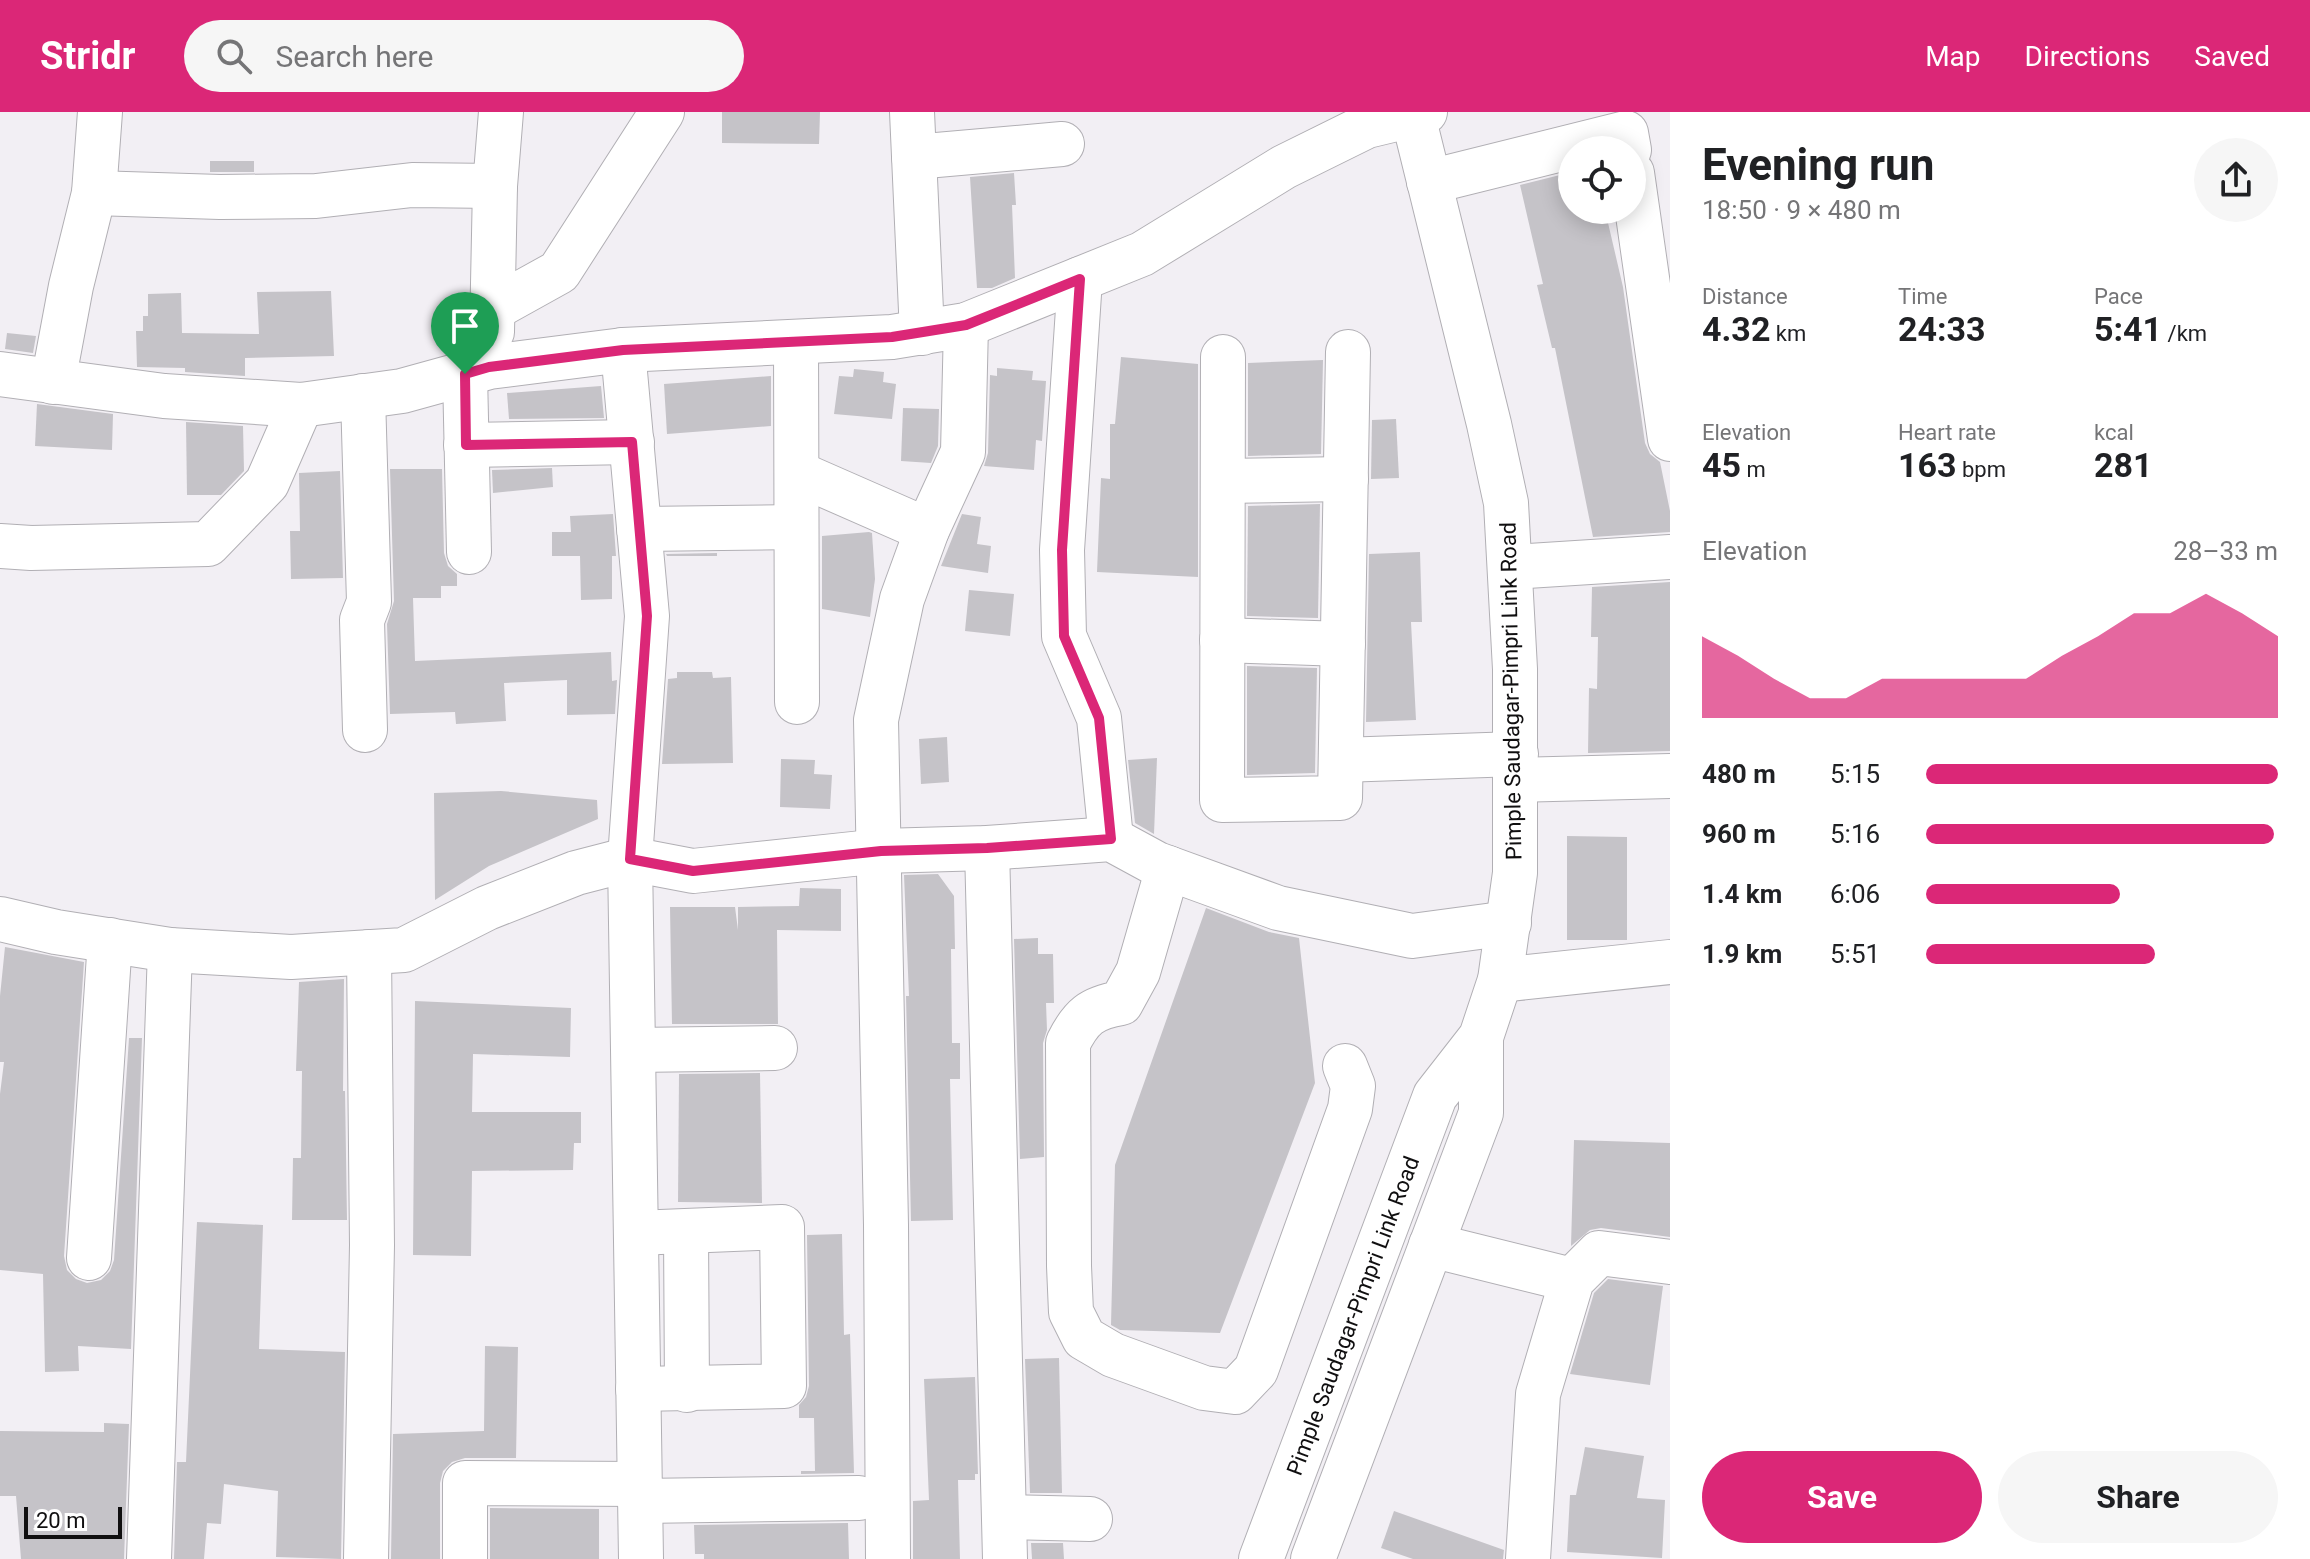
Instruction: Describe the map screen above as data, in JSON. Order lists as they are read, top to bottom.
{
  "streets": {
    "street": ["Pimple Saudagar-Pimpri Link Road"]
  },
  "scale_bar": "20 m",
  "page": {
    "header": "Stridr",
    "search": "Search here",
    "nav": ["Map", "Directions", "Saved"],
    "heading": ["Evening run", "18:50 · 9 × 480 m"],
    "stats": [
      ["Distance", "4.32 km"],
      ["Time", "24:33"],
      ["Pace", "5:41 /km"],
      ["Elevation", "45 m"],
      ["Heart rate", "163 bpm"],
      ["kcal", "281"]
    ],
    "chart": ["Elevation", "28–33 m"],
    "list": [
      {
        "name": "480 m",
        "note": "5:15"
      },
      {
        "name": "960 m",
        "note": "5:16"
      },
      {
        "name": "1.4 km",
        "note": "6:06"
      },
      {
        "name": "1.9 km",
        "note": "5:51"
      }
    ],
    "buttons": ["Save", "Share"],
    "scale": "20 m"
  }
}
